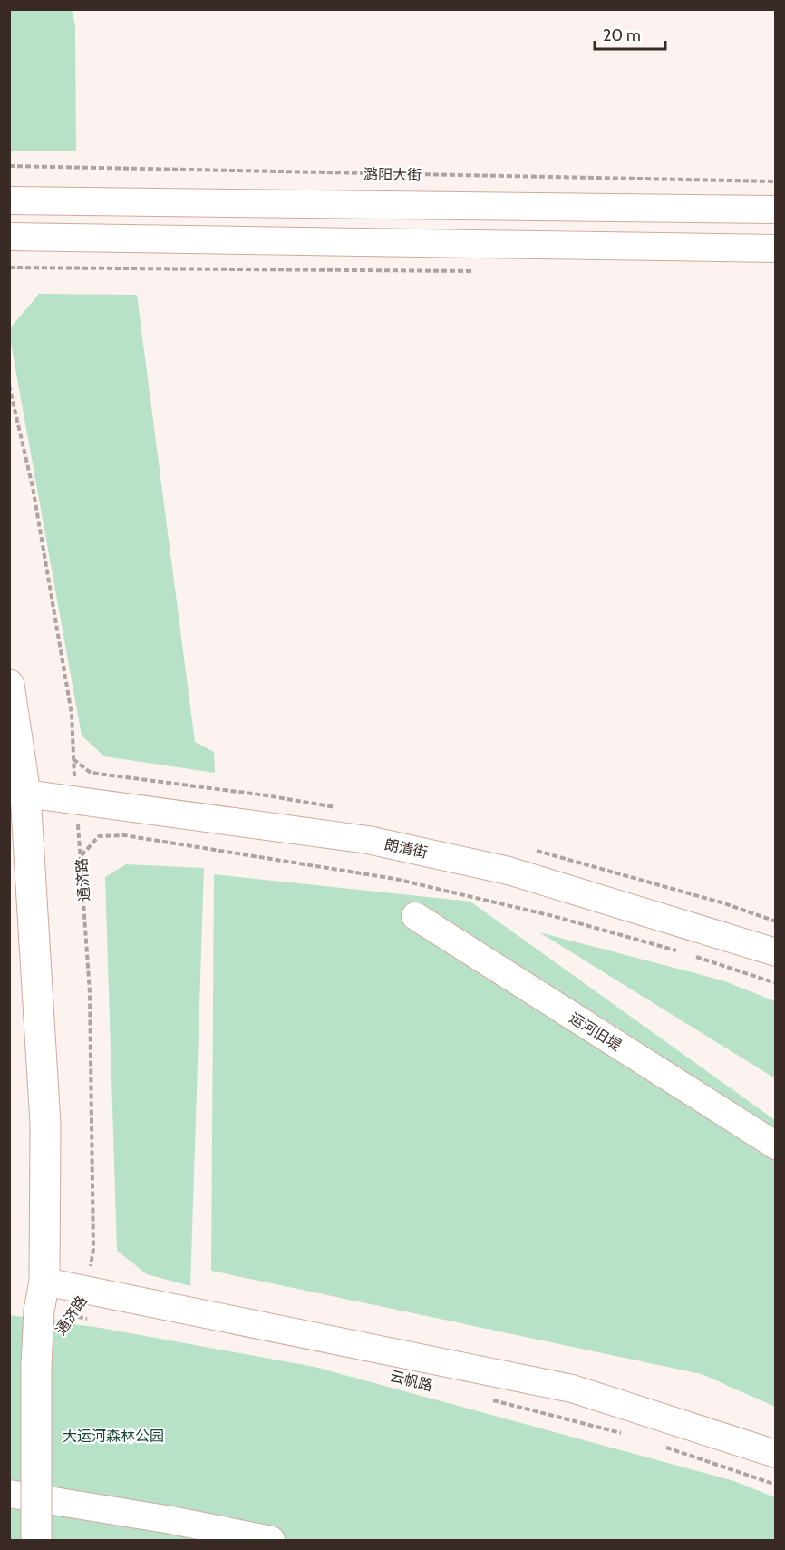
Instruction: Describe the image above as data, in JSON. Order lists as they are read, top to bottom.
{
  "streets": {
    "main road": ["通济路"],
    "street": [
      "潞阳大街",
      "朗清街",
      "运河旧堤",
      "云帆路"
    ]
  },
  "crossings": [
    ["朗清街", "通济路"],
    ["通济路", "云帆路"]
  ],
  "parks": ["大运河森林公园"],
  "scale_bar": "20 m"
}
